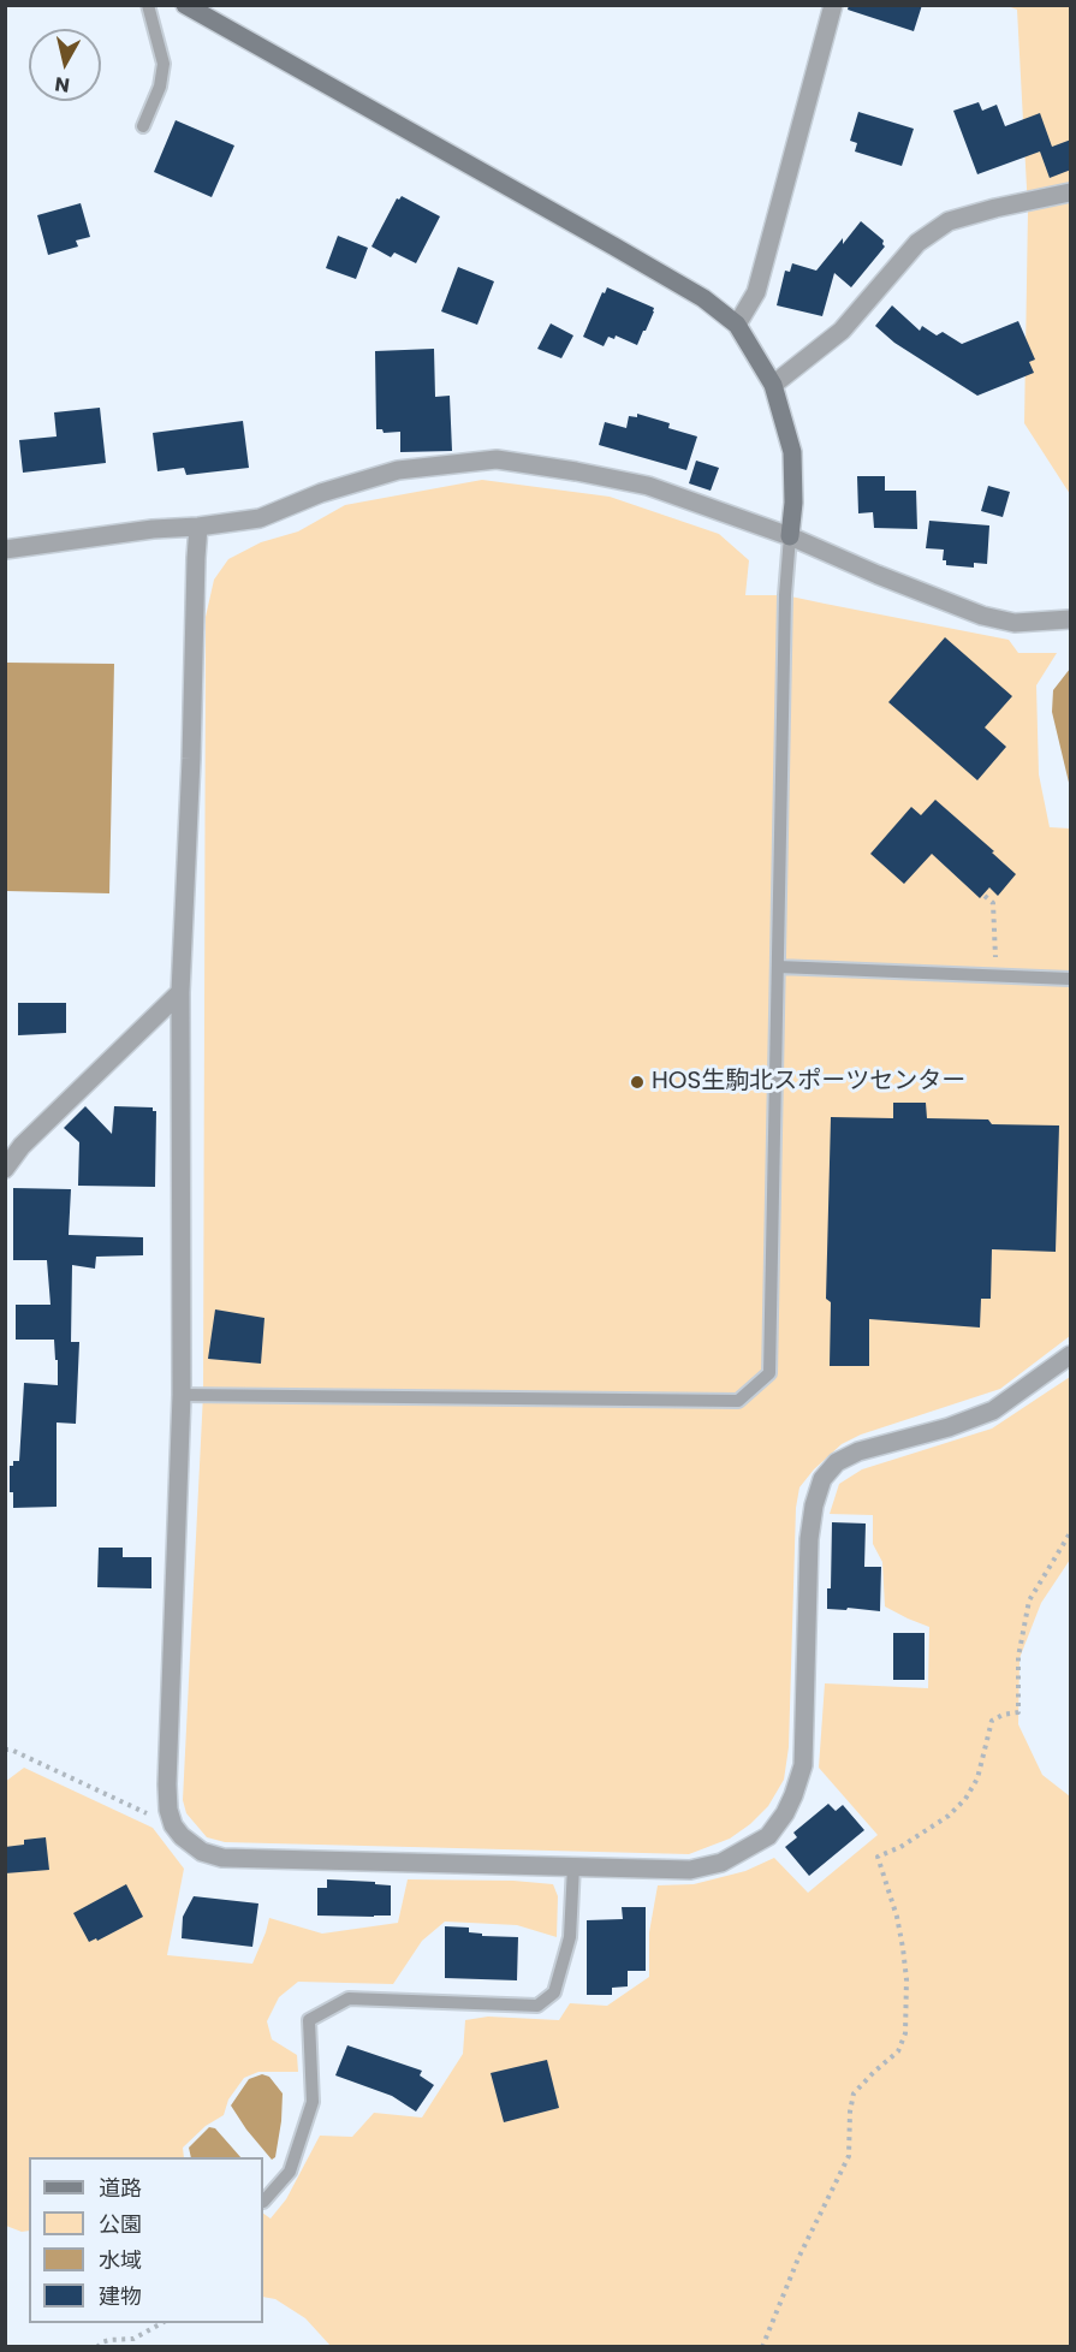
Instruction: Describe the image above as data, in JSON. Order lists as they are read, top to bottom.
{
  "places": ["HOS生駒北スポーツセンター"],
  "legend": [
    "道路",
    "公園",
    "水域",
    "建物"
  ],
  "north": "bottom"
}
